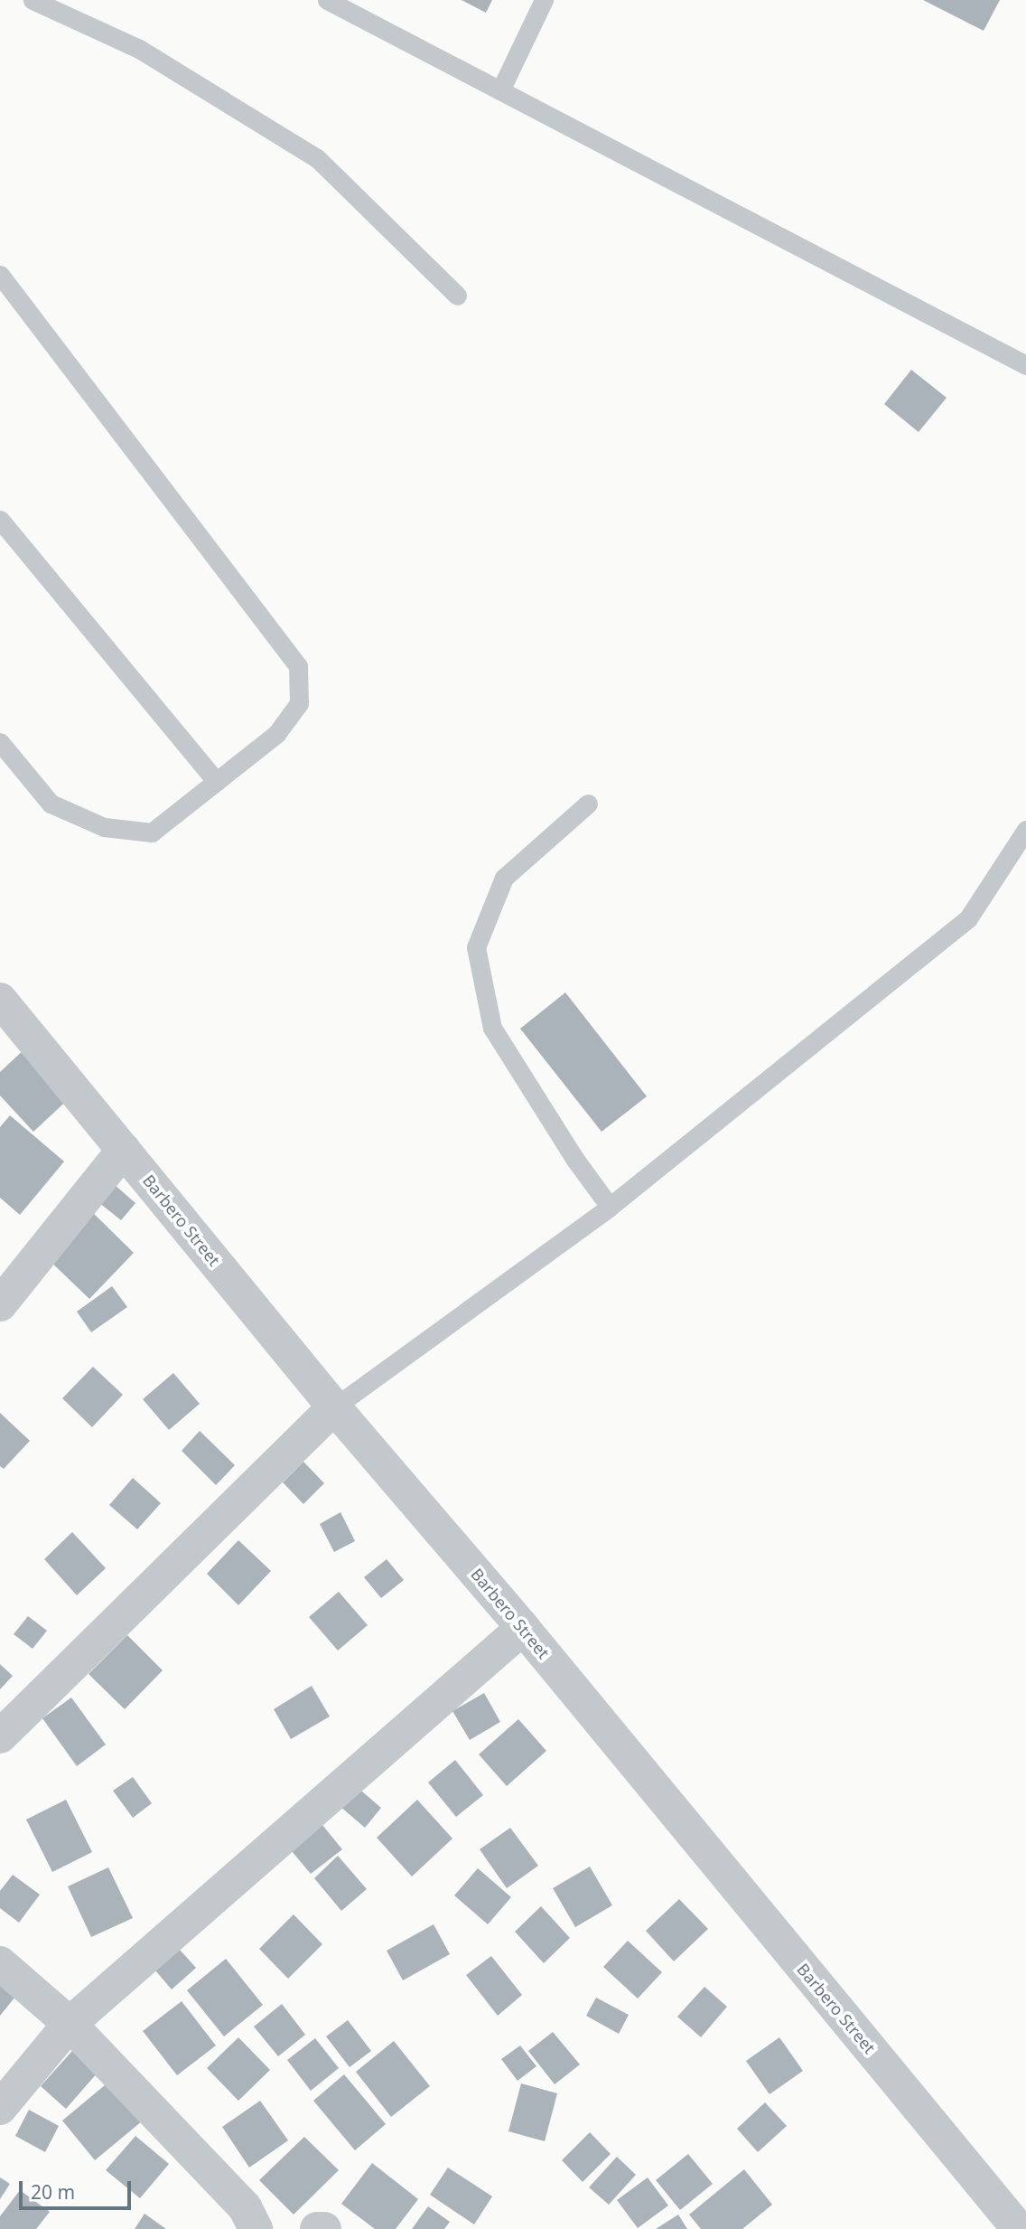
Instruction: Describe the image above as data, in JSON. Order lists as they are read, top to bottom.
{
  "streets": {
    "street": ["Barbero Street"]
  },
  "scale_bar": "20 m"
}
